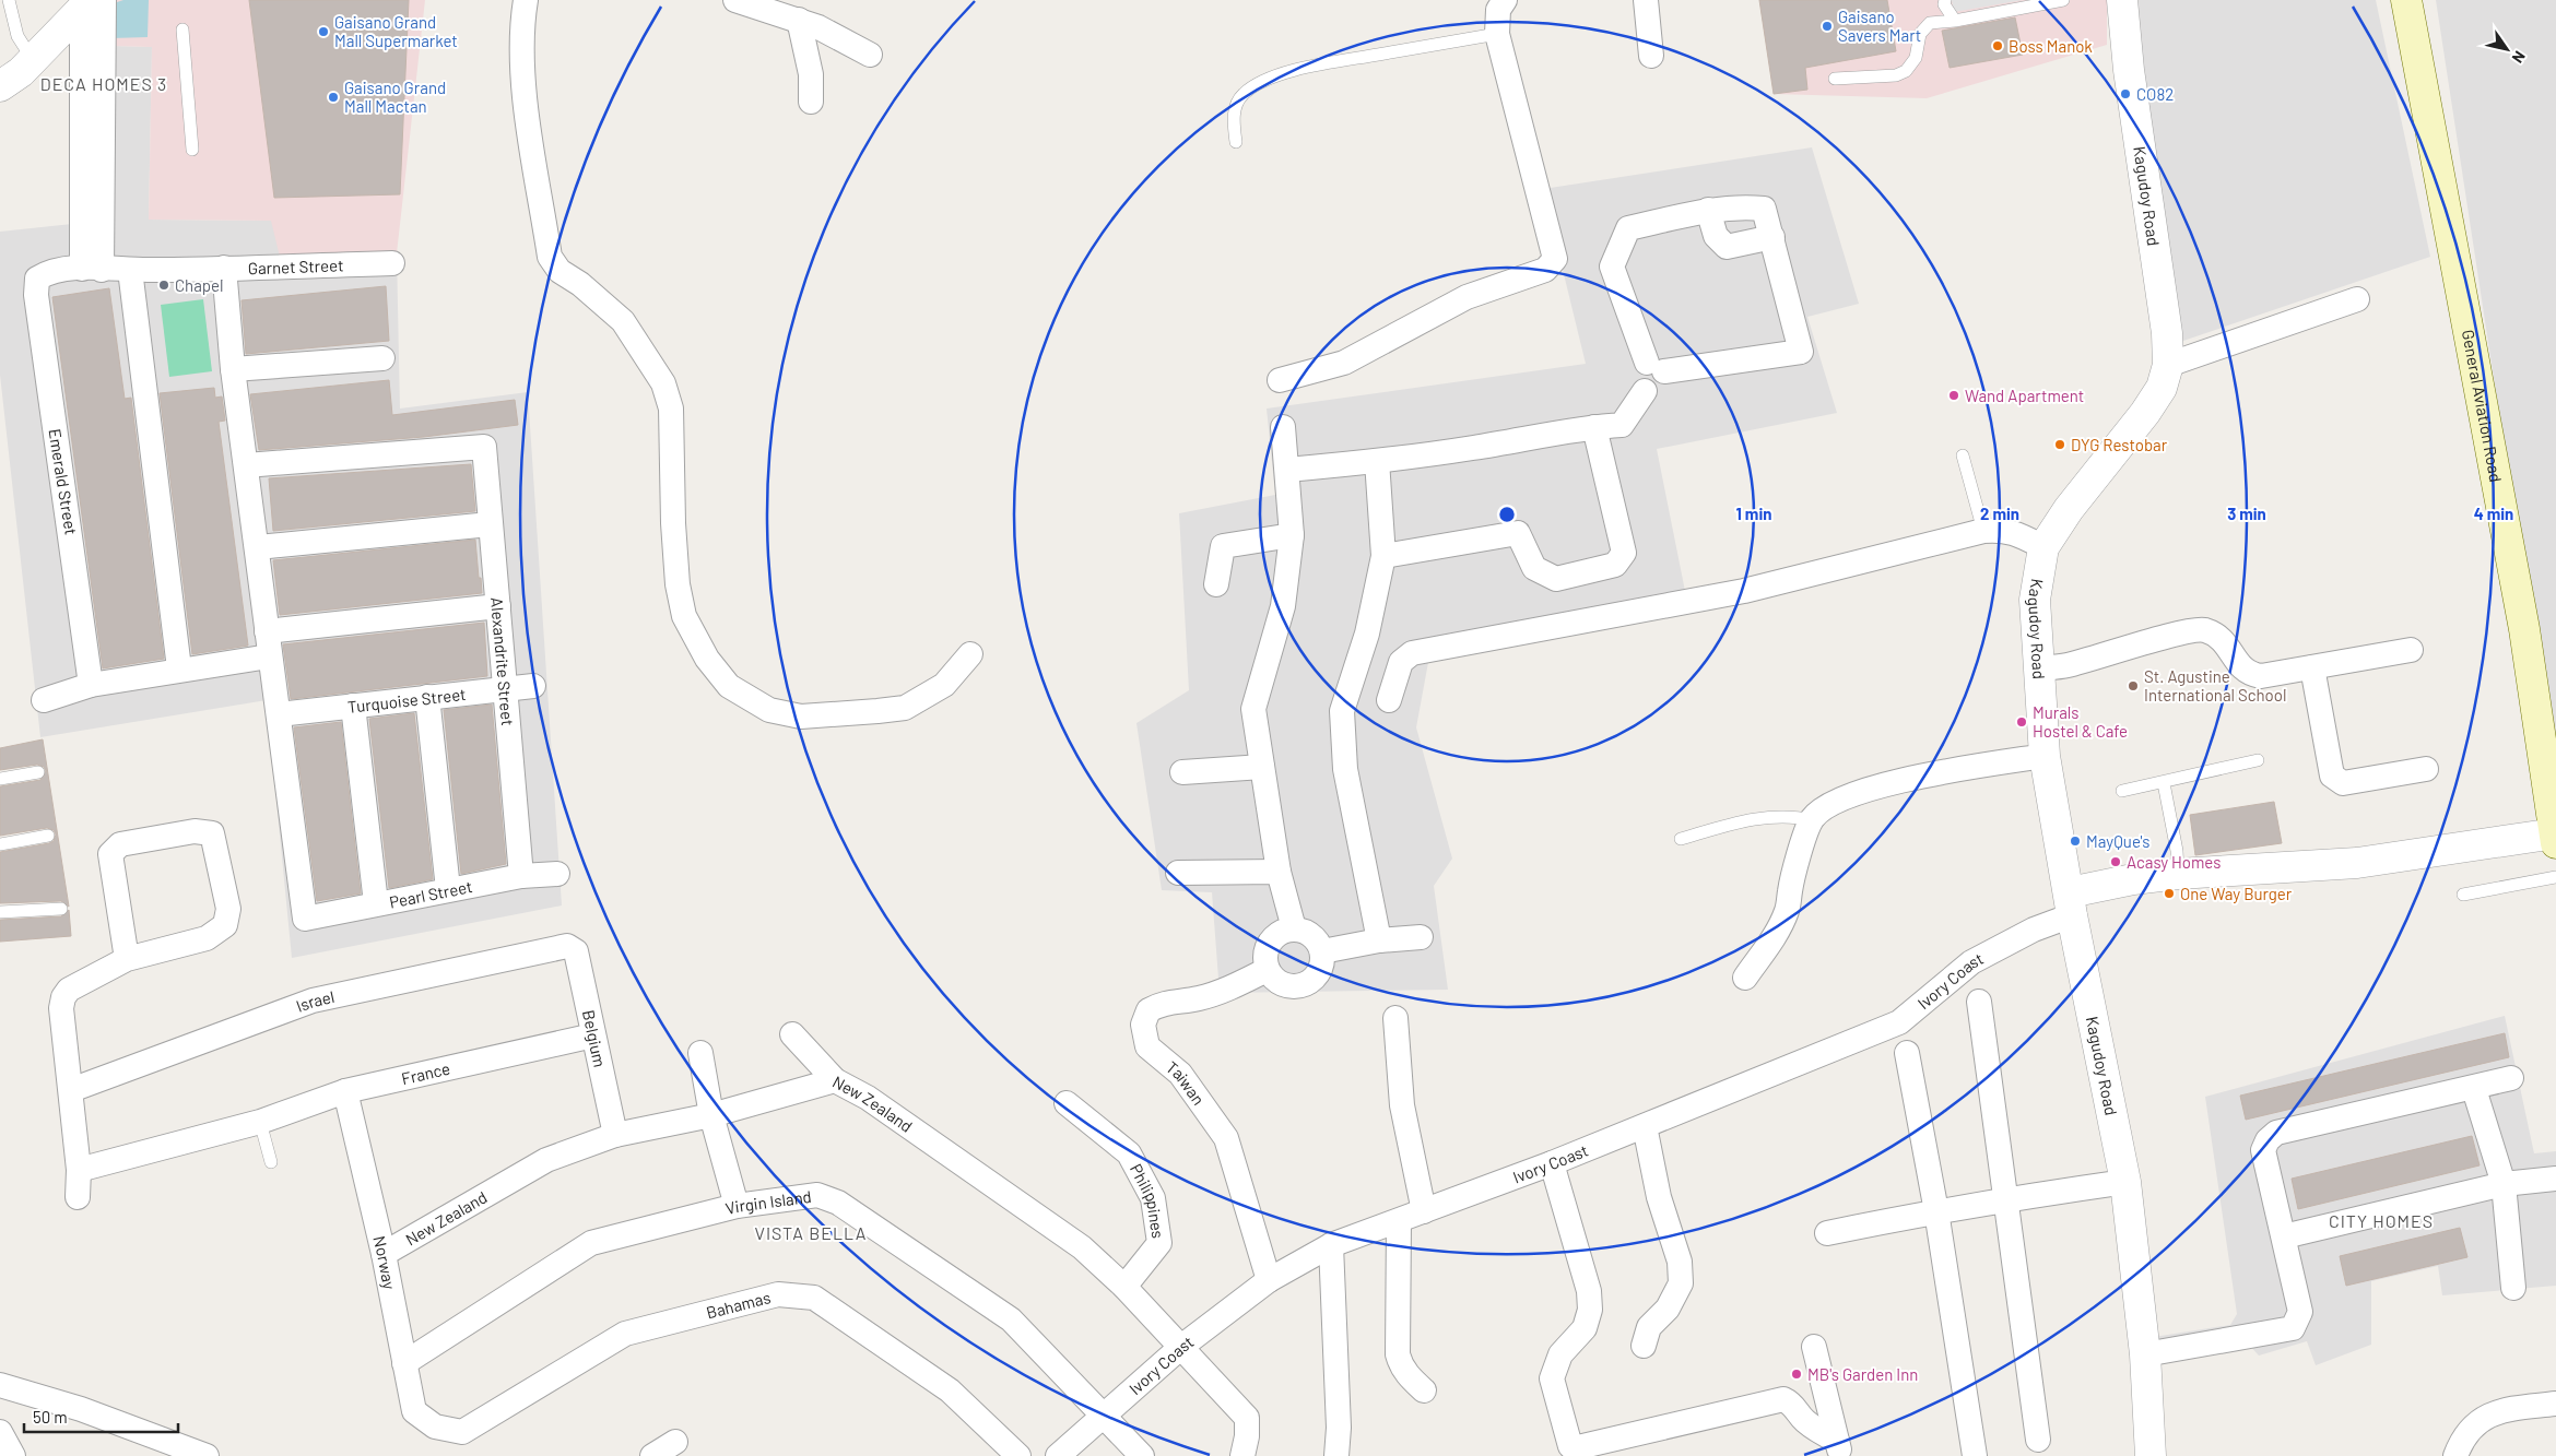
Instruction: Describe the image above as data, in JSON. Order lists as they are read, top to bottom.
{
  "streets": {
    "main road": ["General Aviation Road"],
    "street": [
      "Kagudoy Road",
      "Garnet Street",
      "Emerald Street",
      "Alexandrite Street",
      "Turquoise Street",
      "Pearl Street",
      "Ivory Coast",
      "Israel",
      "Belgium",
      "France",
      "Taiwan",
      "New Zealand",
      "Philippines",
      "Virgin Island",
      "Norway",
      "Bahamas"
    ]
  },
  "crossings": [
    ["Kagudoy Road", "Ivory Coast"],
    ["Garnet Street", "Emerald Street"],
    ["Alexandrite Street", "Turquoise Street"],
    ["Alexandrite Street", "Pearl Street"],
    ["Turquoise Street", "Pearl Street"],
    ["Ivory Coast", "Taiwan"],
    ["Ivory Coast", "New Zealand"],
    ["Ivory Coast", "Virgin Island"],
    ["Israel", "Belgium"],
    ["Belgium", "France"],
    ["Belgium", "New Zealand"],
    ["France", "Norway"],
    ["New Zealand", "Philippines"],
    ["New Zealand", "Norway"],
    ["Virgin Island", "Norway"],
    ["Norway", "Bahamas"]
  ],
  "districts": ["DECA HOMES 3", "CITY HOMES", "VISTA BELLA"],
  "places": [
    "Gaisano Savers Mart",
    "Gaisano Grand Mall Supermarket",
    "Boss Manok",
    "CO82",
    "Gaisano Grand Mall Mactan",
    "Chapel",
    "Wand Apartment",
    "DYG Restobar",
    "St. Agustine International School",
    "Murals Hostel & Cafe",
    "MayQue's",
    "Acasy Homes",
    "One Way Burger",
    "MB's Garden Inn"
  ],
  "scale_bar": "50 m",
  "north": "bottom right",
  "rings": [
    "1 min",
    "2 min",
    "3 min",
    "4 min"
  ]
}
